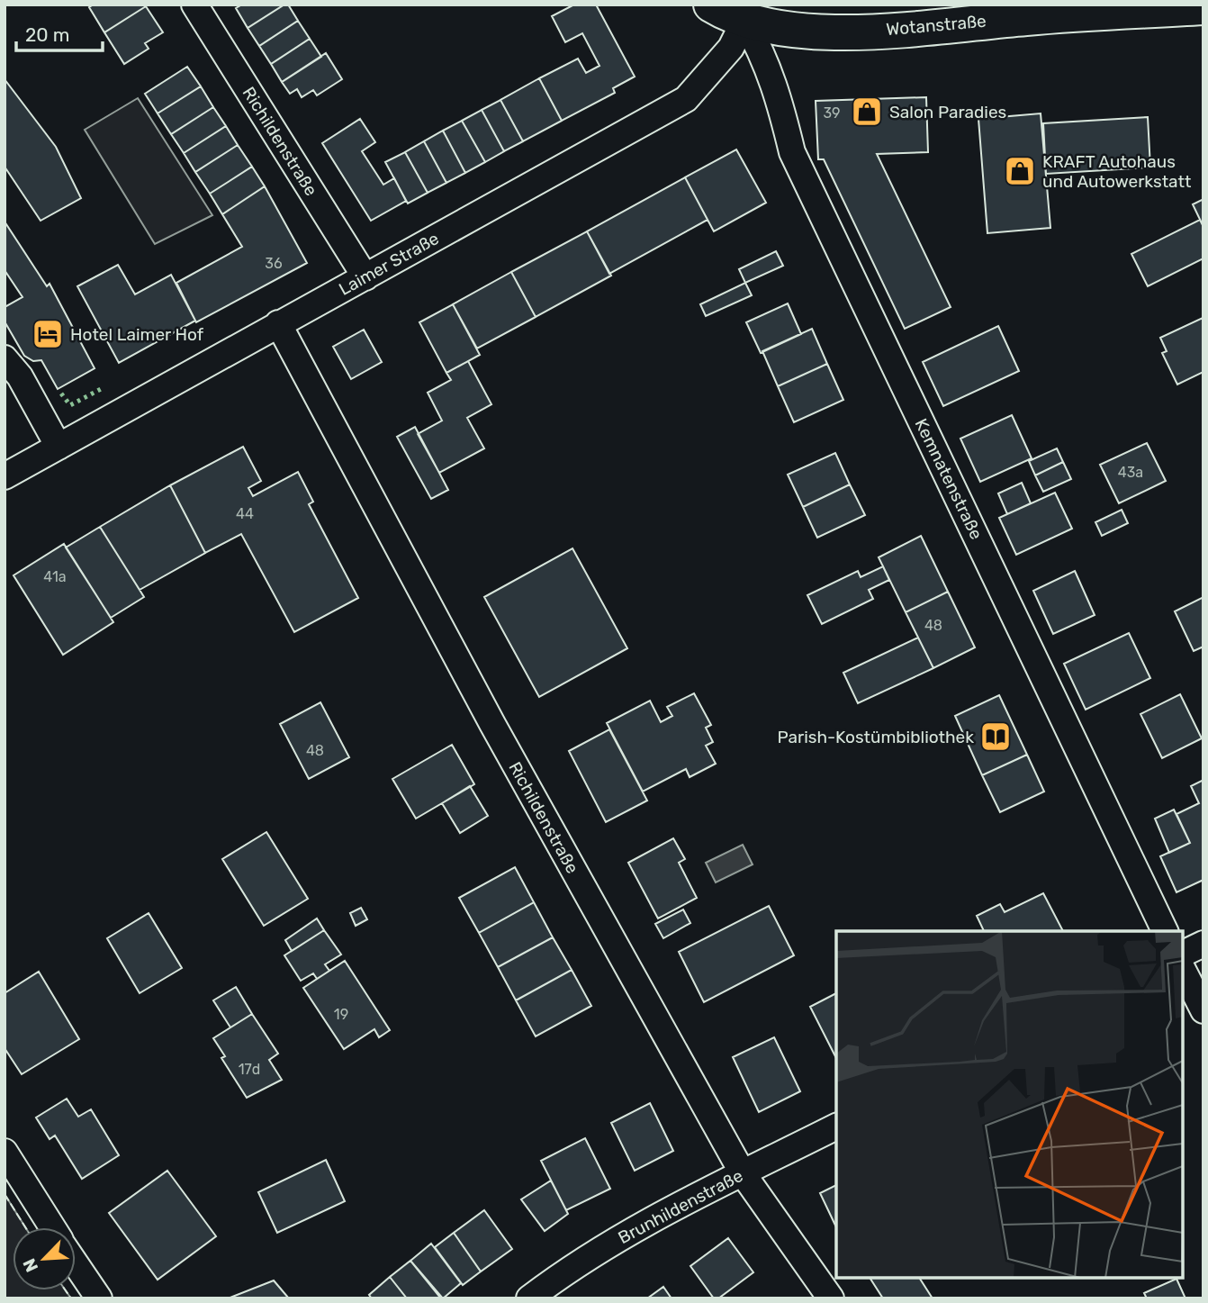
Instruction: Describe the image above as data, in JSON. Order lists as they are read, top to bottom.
{
  "streets": {
    "main road": ["Wotanstraße"],
    "street": [
      "Richildenstraße",
      "Laimer Straße",
      "Kemnatenstraße",
      "Brunhildenstraße"
    ]
  },
  "crossings": [
    ["Wotanstraße", "Laimer Straße"],
    ["Wotanstraße", "Kemnatenstraße"],
    ["Richildenstraße", "Laimer Straße"],
    ["Richildenstraße", "Brunhildenstraße"],
    ["Laimer Straße", "Kemnatenstraße"]
  ],
  "places": {
    "shop": ["Salon Paradies", "KRAFT Autohaus und Autowerkstatt"],
    "hotel": ["Hotel Laimer Hof"],
    "library": ["Parish-Kostümbibliothek"]
  },
  "house_numbers": [
    "39",
    "36",
    "43a",
    "44",
    "41a",
    "48",
    "48",
    "19",
    "17d"
  ],
  "scale_bar": "20 m",
  "north": "bottom left"
}
